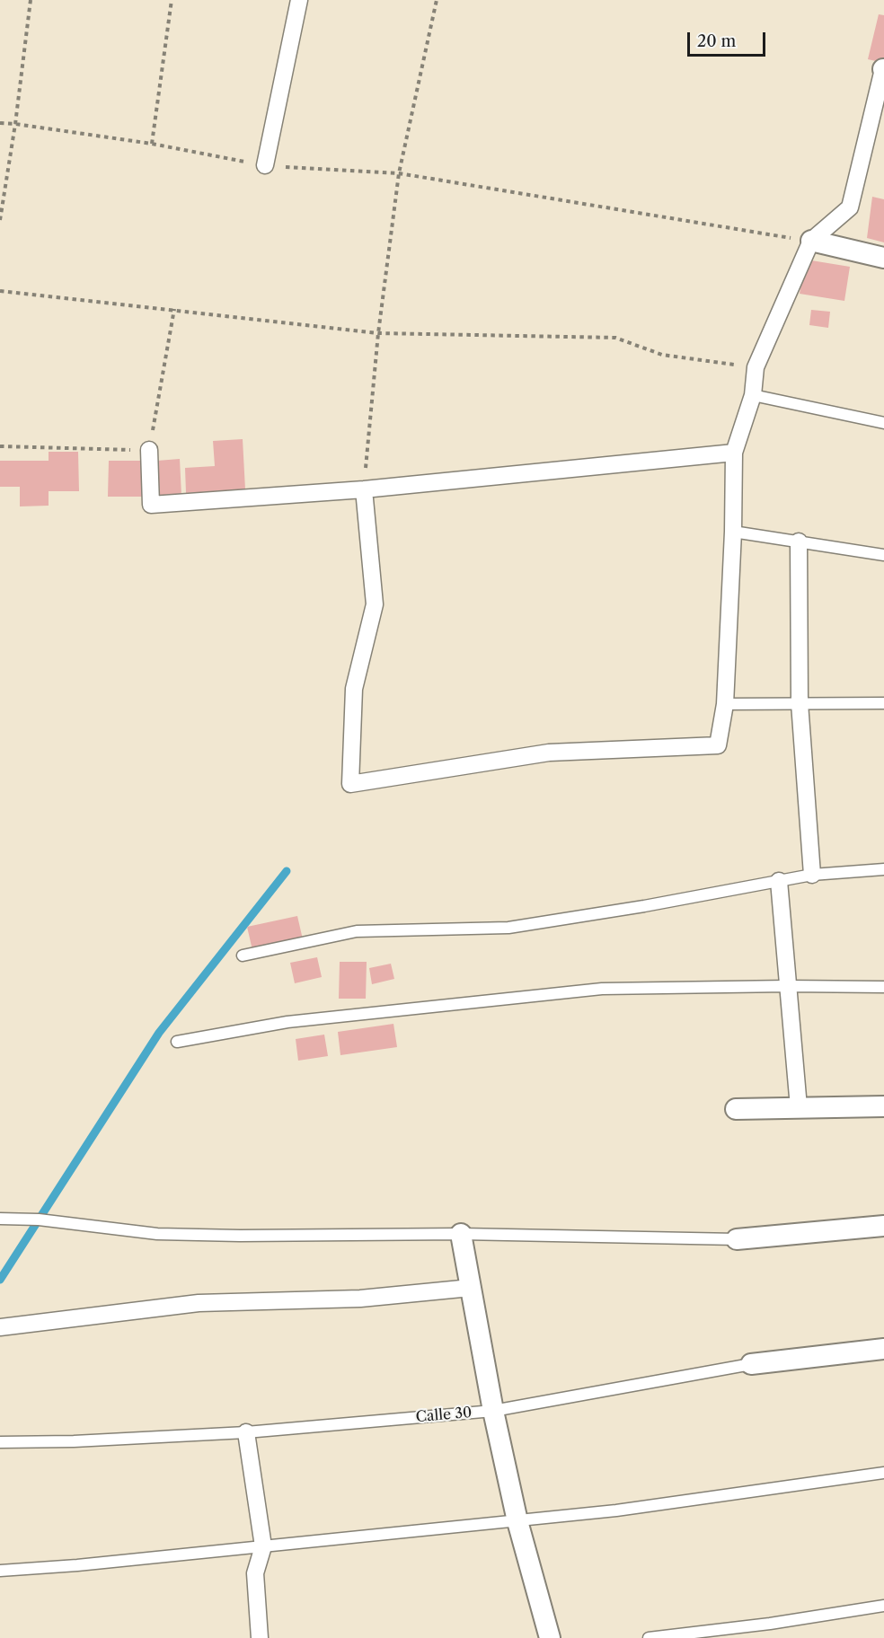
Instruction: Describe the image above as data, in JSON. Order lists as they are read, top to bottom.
{
  "streets": {
    "street": ["Calle 30"]
  },
  "scale_bar": "20 m"
}
